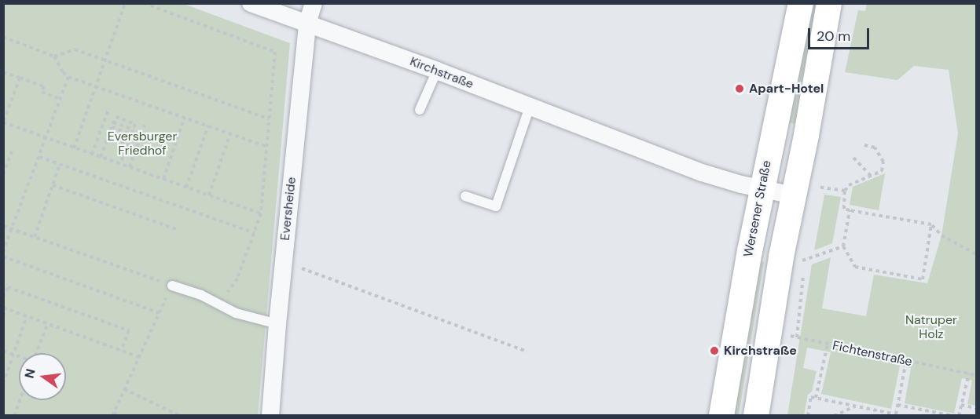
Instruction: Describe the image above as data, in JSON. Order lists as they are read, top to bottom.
{
  "streets": {
    "main road": ["Wersener Straße"],
    "street": ["Kirchstraße", "Eversheide"],
    "path": ["Fichtenstraße"]
  },
  "crossings": [
    ["Kirchstraße", "Eversheide"],
    ["Kirchstraße", "Wersener Straße"]
  ],
  "parks": ["Eversburger Friedhof", "Natruper Holz"],
  "places": ["Apart-Hotel", "Kirchstraße"],
  "scale_bar": "20 m",
  "north": "left"
}
